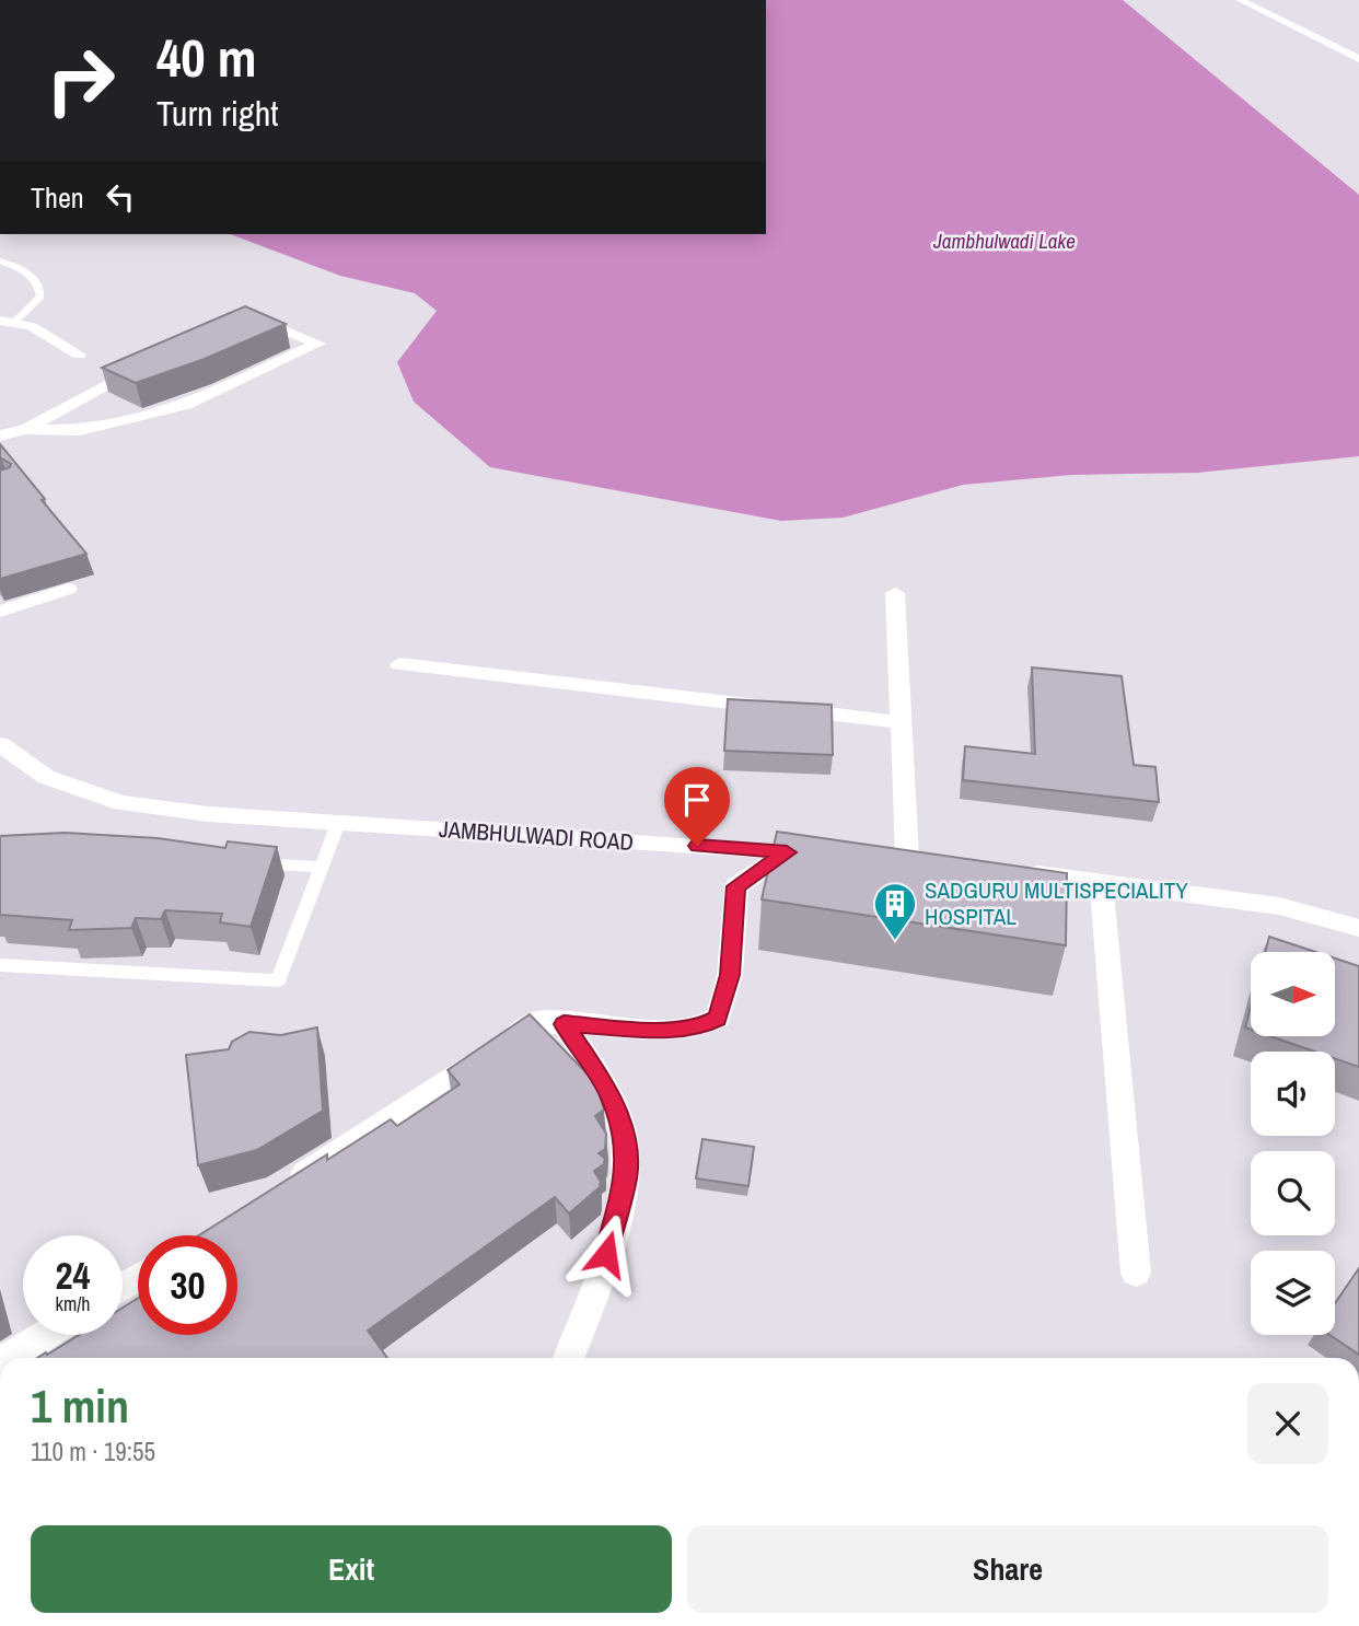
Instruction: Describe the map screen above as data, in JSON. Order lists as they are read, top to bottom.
{
  "streets": {
    "street": ["JAMBHULWADI ROAD"]
  },
  "water": ["Jambhulwadi Lake"],
  "places": {
    "building": ["SADGURU MULTISPECIALITY HOSPITAL"]
  },
  "north": "right",
  "page": {
    "turn": ["40 m", "Turn right"],
    "then": "Then",
    "speed": "24 km/h",
    "limit": "30",
    "heading": ["1 min", "110 m · 19:55"],
    "buttons": ["Exit", "Share"]
  }
}
